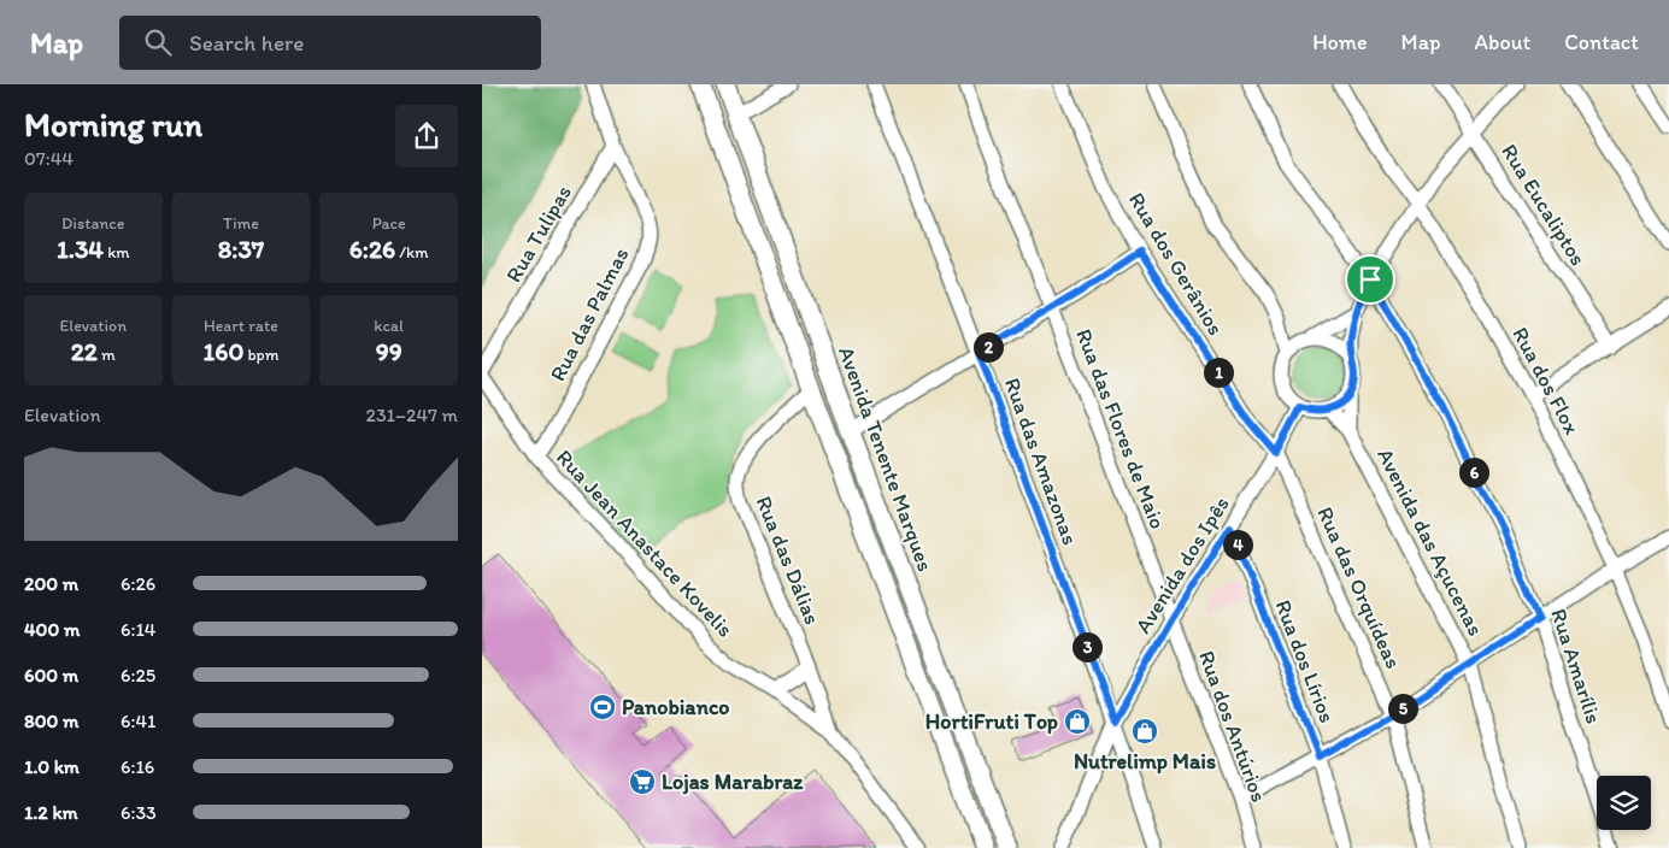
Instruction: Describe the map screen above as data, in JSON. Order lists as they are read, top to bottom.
{
  "streets": {
    "main road": ["Avenida Tenente Marques"],
    "street": [
      "Rua Eucaliptos",
      "Rua Tulipas",
      "Rua dos Gerânios",
      "Rua das Palmas",
      "Rua dos Flox",
      "Rua das Flores de Maio",
      "Rua das Amazonas",
      "Avenida das Açucenas",
      "Rua Jean Anastace Kovelis",
      "Rua das Dálias",
      "Avenida dos Ipês",
      "Rua das Orquídeas",
      "Rua dos Lírios",
      "Rua Amarílis",
      "Rua dos Antúrios"
    ]
  },
  "crossings": [
    ["Rua Tulipas", "Rua das Palmas"],
    ["Rua Tulipas", "Rua Jean Anastace Kovelis"],
    ["Rua dos Gerânios", "Avenida dos Ipês"],
    ["Rua dos Gerânios", "Rua das Orquídeas"],
    ["Rua das Palmas", "Rua Jean Anastace Kovelis"],
    ["Rua das Flores de Maio", "Avenida dos Ipês"],
    ["Rua das Flores de Maio", "Rua dos Antúrios"],
    ["Avenida Tenente Marques", "Rua das Dálias"],
    ["Rua das Amazonas", "Avenida dos Ipês"],
    ["Avenida das Açucenas", "Avenida dos Ipês"],
    ["Rua Jean Anastace Kovelis", "Rua das Dálias"],
    ["Avenida dos Ipês", "Rua das Orquídeas"],
    ["Avenida dos Ipês", "Rua dos Lírios"],
    ["Avenida dos Ipês", "Rua dos Antúrios"]
  ],
  "places": {
    "sports": ["Panobianco"],
    "shop": ["HortiFruti Top", "Nutrelimp Mais"],
    "supermarket": ["Lojas Marabraz"]
  },
  "page": {
    "header": "Map",
    "search": "Search here",
    "nav": [
      "Home",
      "Map",
      "About",
      "Contact"
    ],
    "heading": ["Morning run", "07:44"],
    "stats": [
      ["Distance", "1.34 km"],
      ["Time", "8:37"],
      ["Pace", "6:26 /km"],
      ["Elevation", "22 m"],
      ["Heart rate", "160 bpm"],
      ["kcal", "99"]
    ],
    "pins": [
      "2",
      "1",
      "6",
      "4",
      "3",
      "5"
    ],
    "chart": ["Elevation", "231–247 m"],
    "list": [
      {
        "name": "200 m",
        "note": "6:26"
      },
      {
        "name": "400 m",
        "note": "6:14"
      },
      {
        "name": "600 m",
        "note": "6:25"
      },
      {
        "name": "800 m",
        "note": "6:41"
      },
      {
        "name": "1.0 km",
        "note": "6:16"
      },
      {
        "name": "1.2 km",
        "note": "6:33"
      }
    ]
  }
}
